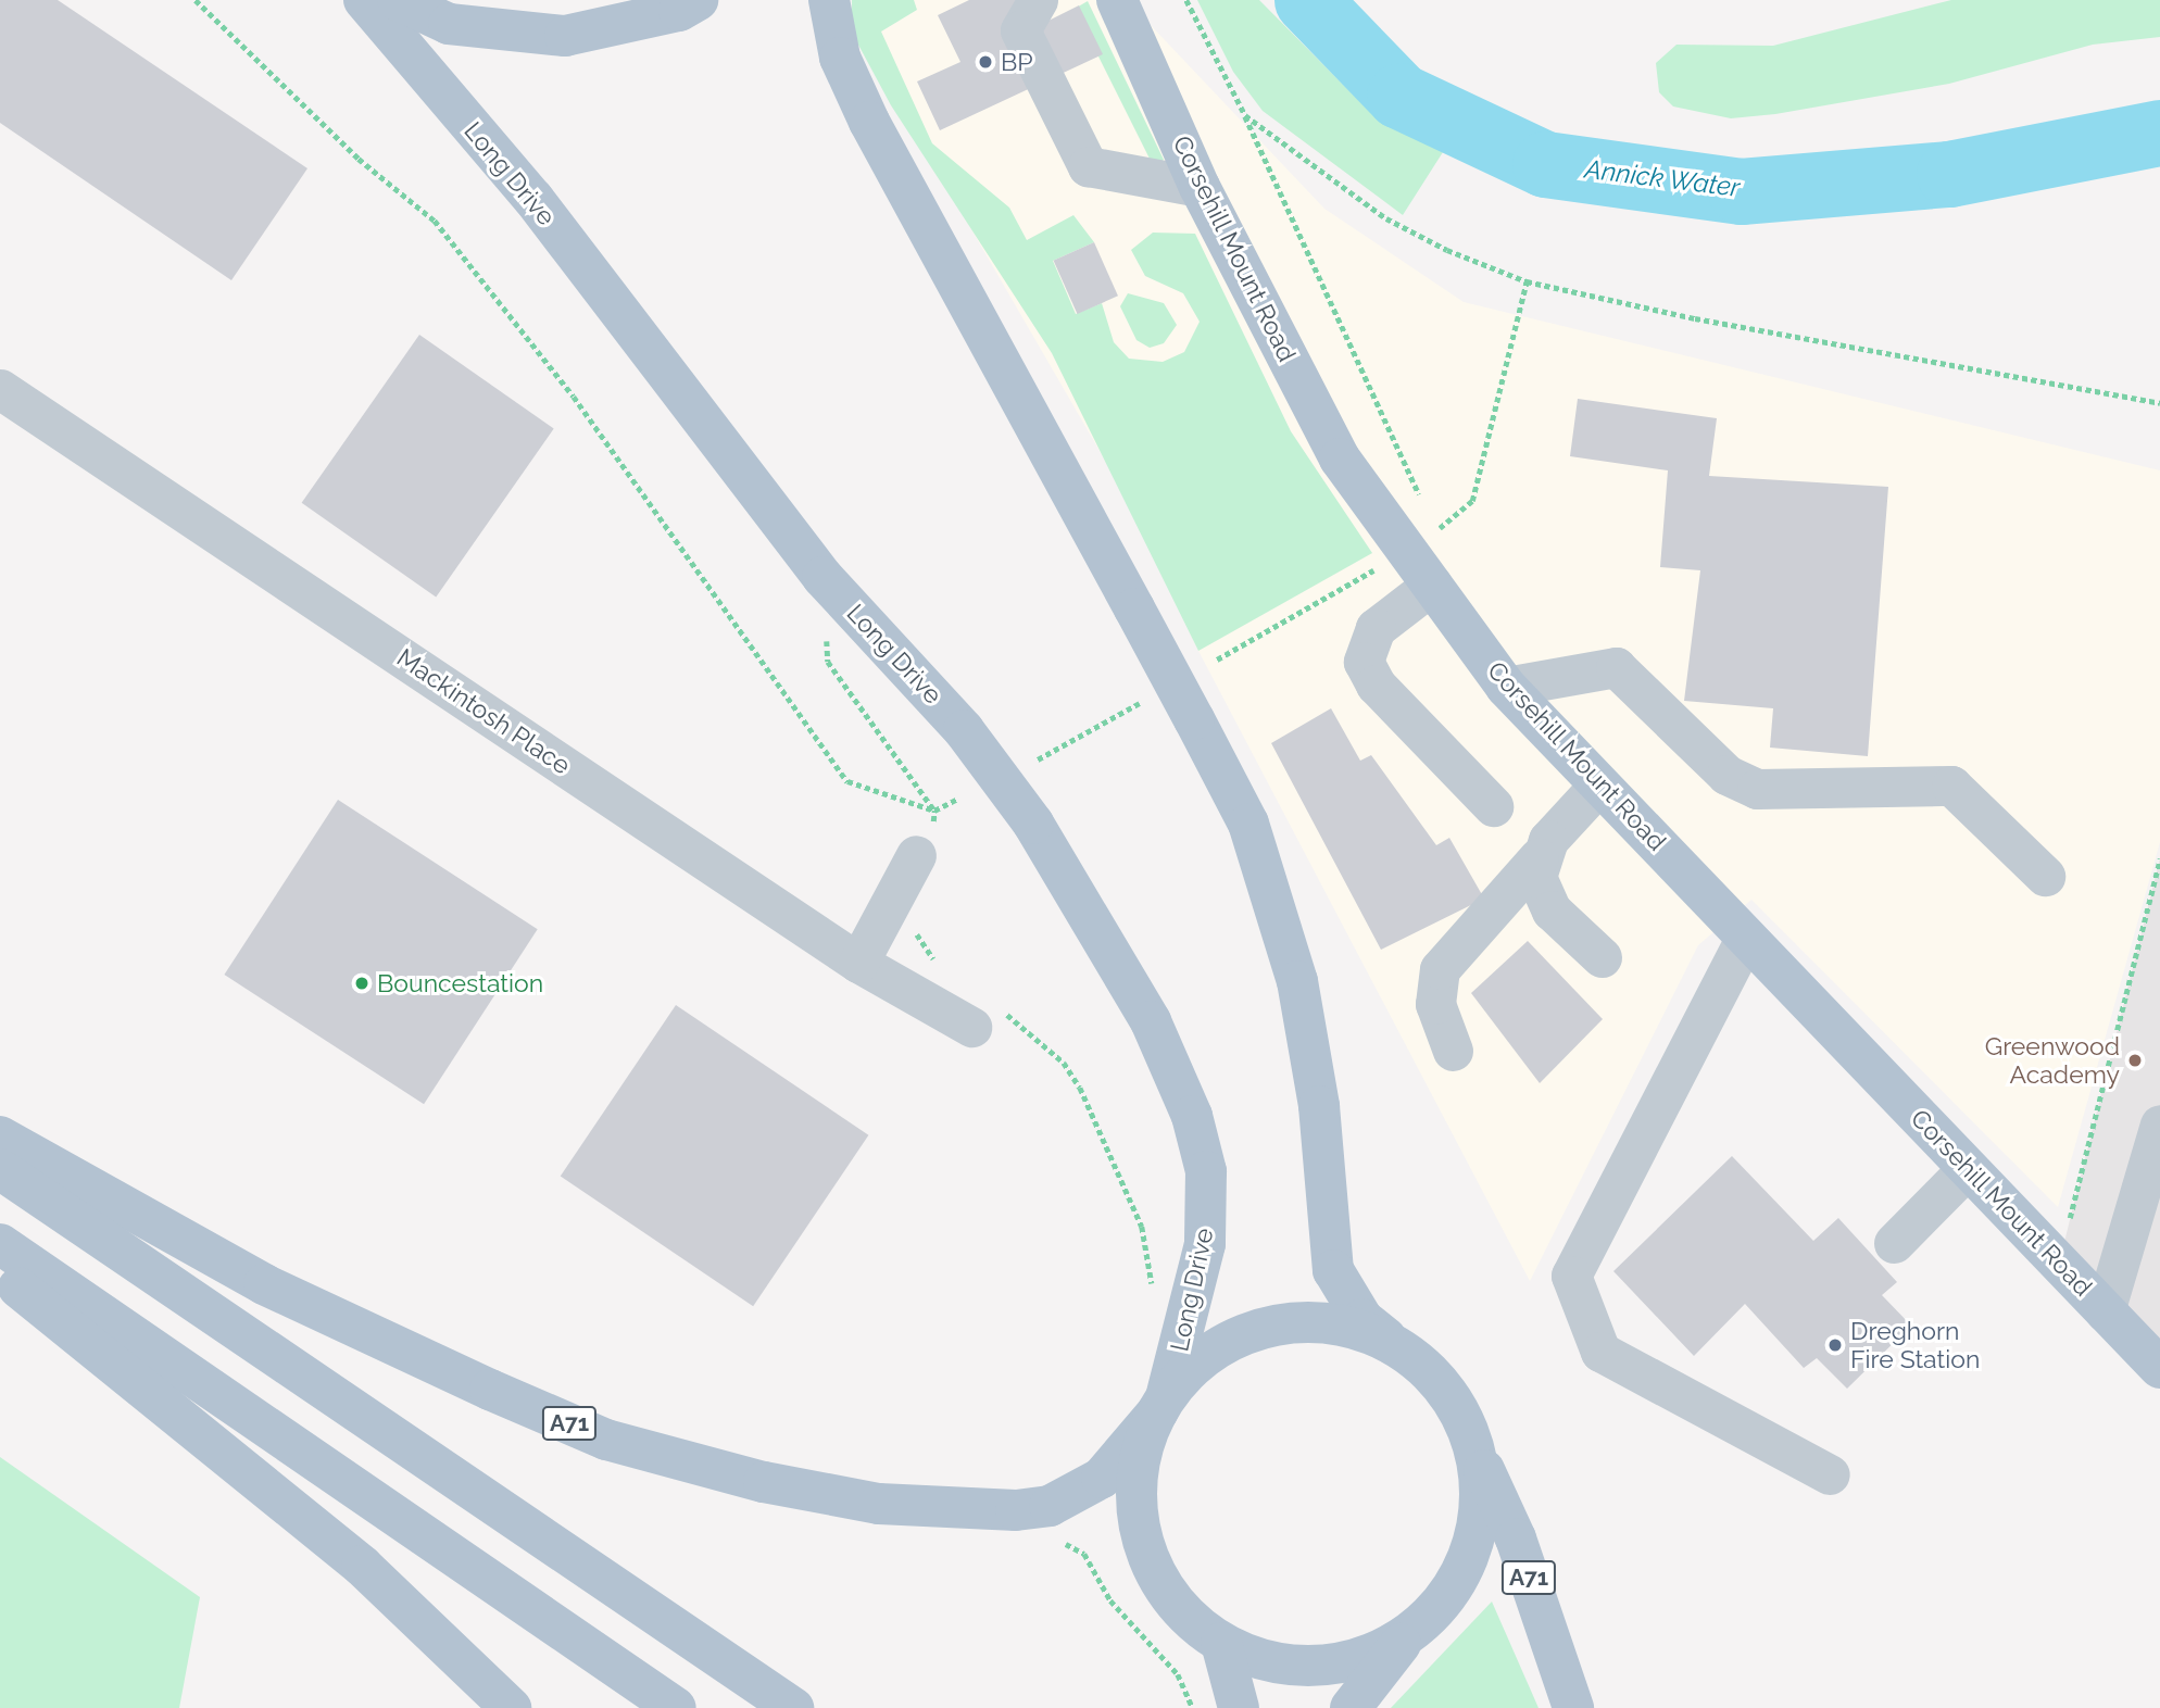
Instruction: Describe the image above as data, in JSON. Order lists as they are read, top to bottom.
{
  "streets": {
    "main road": ["Long Drive", "Corsehill Mount Road", "A71"],
    "street": ["Mackintosh Place"]
  },
  "crossings": [
    ["Long Drive", "A71"]
  ],
  "water": ["Annick Water"],
  "places": [
    "BP",
    "Bouncestation",
    "Greenwood Academy",
    "Dreghorn Fire Station"
  ]
}
